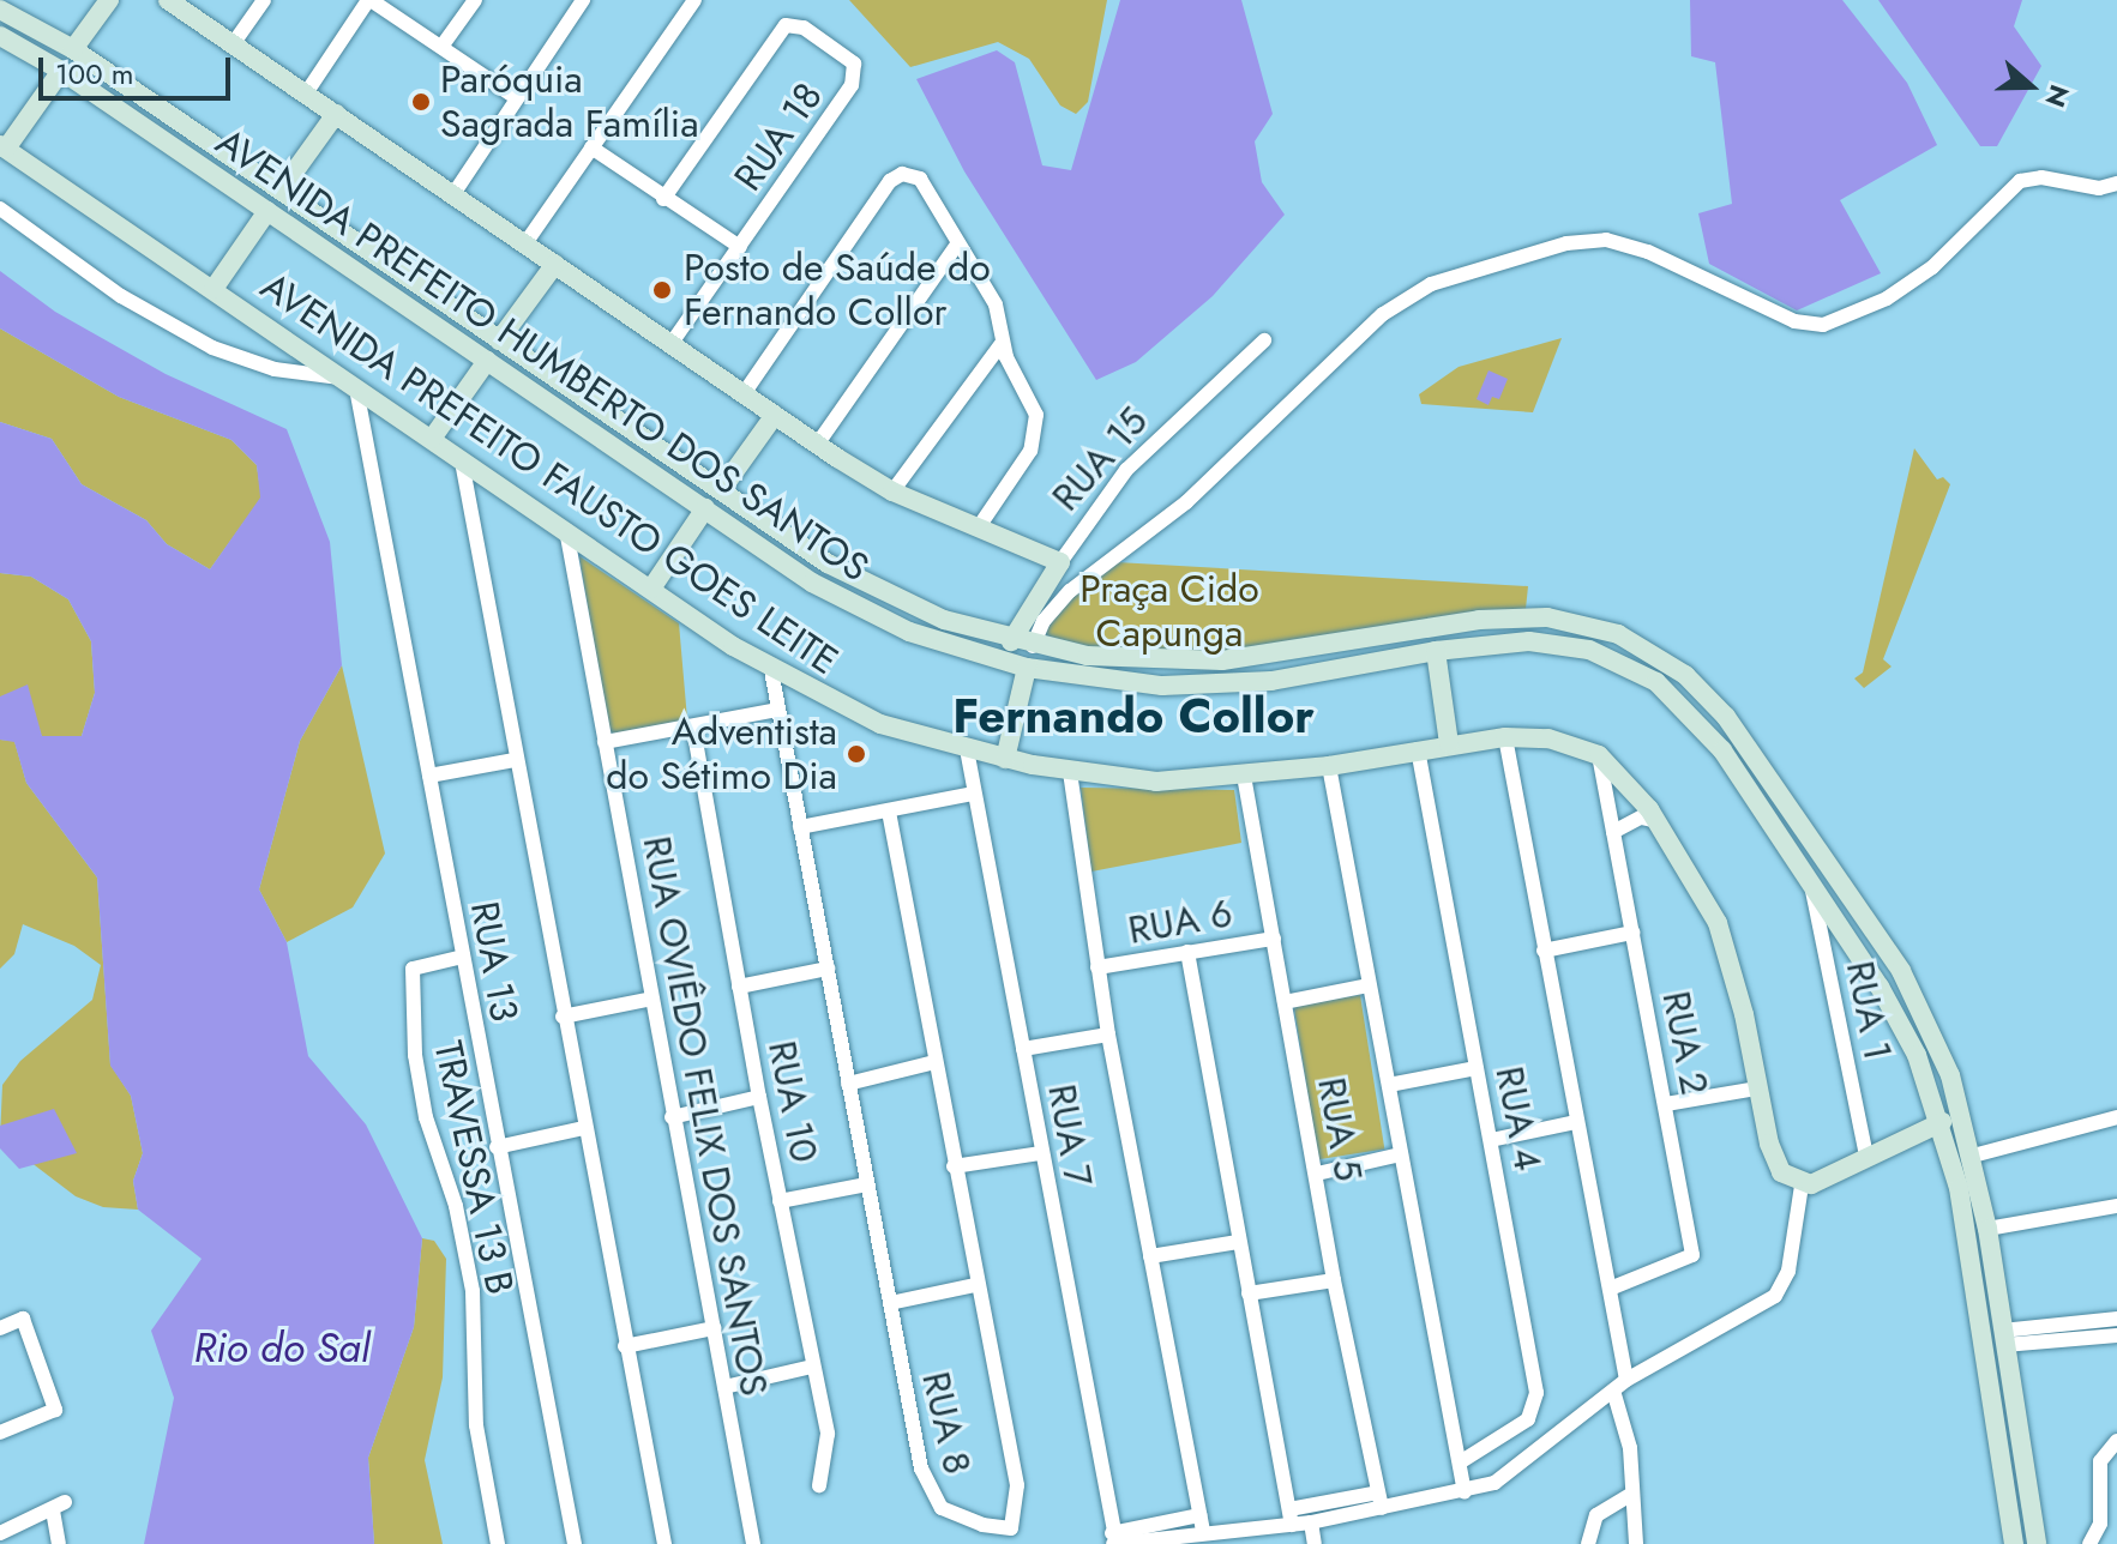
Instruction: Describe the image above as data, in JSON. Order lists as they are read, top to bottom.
{
  "streets": {
    "street": [
      "RUA 18",
      "AVENIDA PREFEITO HUMBERTO DOS SANTOS",
      "RUA 15",
      "AVENIDA PREFEITO FAUSTO GOES LEITE",
      "RUA 6",
      "RUA 13",
      "RUA 1",
      "RUA 2",
      "RUA 10",
      "RUA OVIÊDO FELIX DOS SANTOS",
      "RUA 4",
      "RUA 5",
      "RUA 7",
      "TRAVESSA 13 B",
      "RUA 8"
    ]
  },
  "crossings": [
    ["AVENIDA PREFEITO HUMBERTO DOS SANTOS", "RUA 15"],
    ["AVENIDA PREFEITO HUMBERTO DOS SANTOS", "RUA 1"],
    ["AVENIDA PREFEITO FAUSTO GOES LEITE", "RUA 13"],
    ["AVENIDA PREFEITO FAUSTO GOES LEITE", "RUA 2"],
    ["AVENIDA PREFEITO FAUSTO GOES LEITE", "RUA OVIÊDO FELIX DOS SANTOS"],
    ["AVENIDA PREFEITO FAUSTO GOES LEITE", "RUA 4"],
    ["AVENIDA PREFEITO FAUSTO GOES LEITE", "RUA 5"],
    ["AVENIDA PREFEITO FAUSTO GOES LEITE", "RUA 7"],
    ["AVENIDA PREFEITO FAUSTO GOES LEITE", "RUA 8"],
    ["RUA 6", "RUA 5"],
    ["RUA 6", "RUA 7"],
    ["RUA 13", "TRAVESSA 13 B"]
  ],
  "districts": ["Fernando Collor"],
  "water": ["Rio do Sal"],
  "parks": ["Praça Cido Capunga"],
  "places": ["Paróquia Sagrada Família", "Posto de Saúde do Fernando Collor", "Adventista do Sétimo Dia"],
  "scale_bar": "100 m",
  "north": "right"
}
